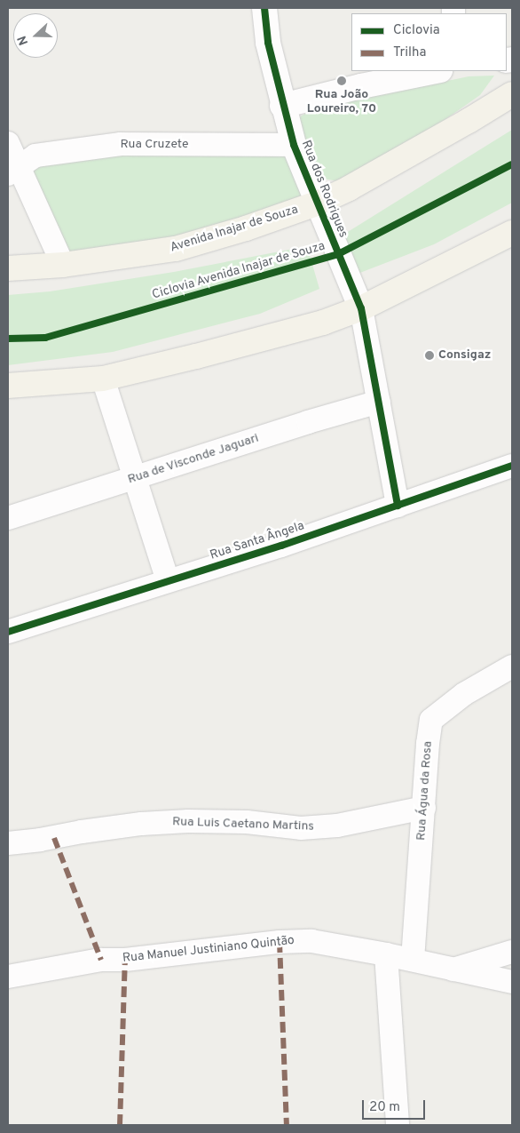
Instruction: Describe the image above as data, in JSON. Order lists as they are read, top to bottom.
{
  "streets": {
    "main road": ["Avenida Inajar de Souza"],
    "street": [
      "Rua Cruzete",
      "Rua dos Rodrigues",
      "Rua de Visconde Jaguari",
      "Rua Santa Ângela",
      "Rua Água da Rosa",
      "Rua Luis Caetano Martins",
      "Rua Manuel Justiniano Quintão"
    ],
    "cycle path": ["Ciclovia Avenida Inajar de Souza"]
  },
  "crossings": [
    ["Rua Cruzete", "Rua dos Rodrigues"],
    ["Rua dos Rodrigues", "Avenida Inajar de Souza"],
    ["Rua dos Rodrigues", "Rua de Visconde Jaguari"],
    ["Rua dos Rodrigues", "Rua Santa Ângela"],
    ["Rua Água da Rosa", "Rua Luis Caetano Martins"],
    ["Rua Água da Rosa", "Rua Manuel Justiniano Quintão"]
  ],
  "places": ["Rua João Loureiro, 70", "Consigaz"],
  "legend": ["Ciclovia", "Trilha"],
  "scale_bar": "20 m",
  "north": "left"
}
